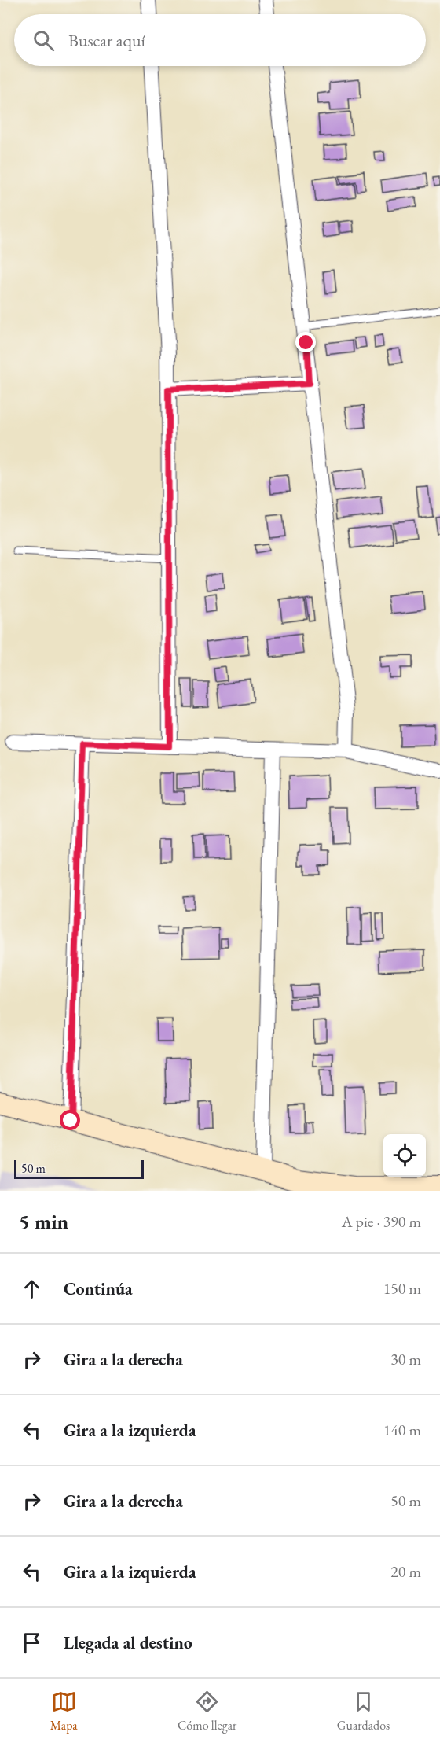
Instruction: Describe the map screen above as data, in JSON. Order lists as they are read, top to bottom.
{
  "scale_bar": "50 m",
  "page": {
    "search": "Buscar aquí",
    "scale": "50 m",
    "heading": ["5 min", "A pie · 390 m"],
    "list": [
      ["Continúa", "150 m"],
      ["Gira a la derecha", "30 m"],
      ["Gira a la izquierda", "140 m"],
      ["Gira a la derecha", "50 m"],
      ["Gira a la izquierda", "20 m"],
      "Llegada al destino"
    ],
    "nav": ["Mapa", "Cómo llegar", "Guardados"]
  }
}
